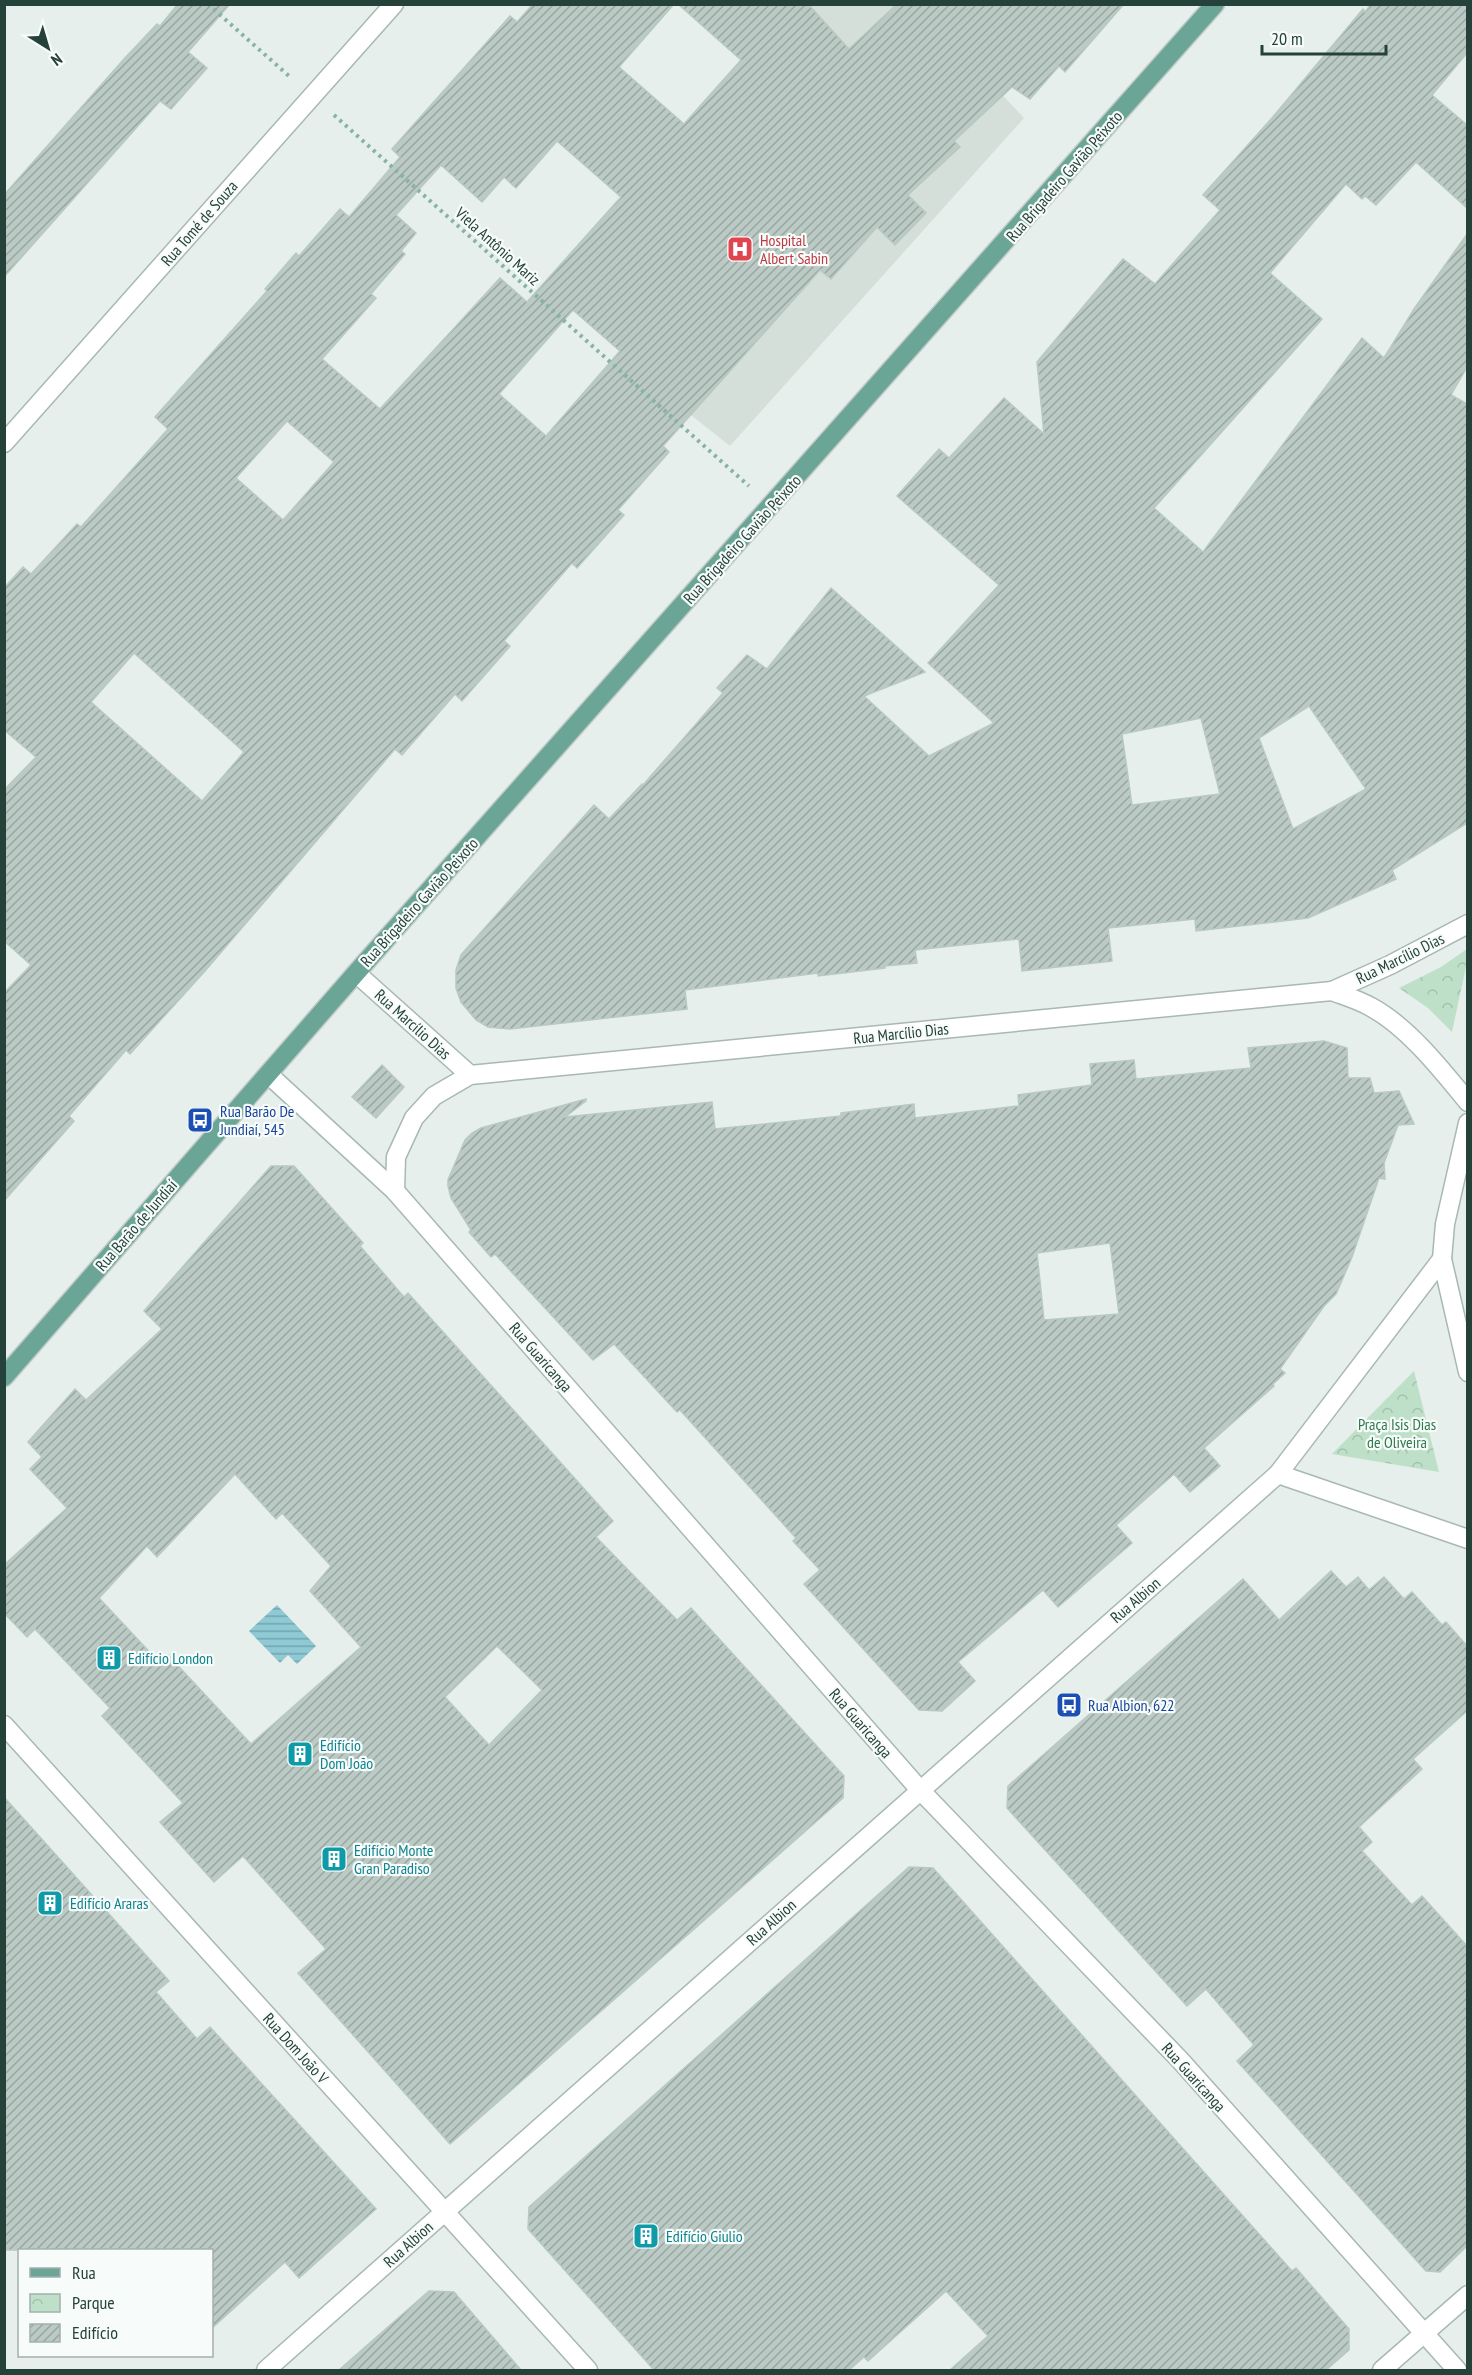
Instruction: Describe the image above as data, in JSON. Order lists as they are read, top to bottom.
{
  "streets": {
    "main road": ["Rua Brigadeiro Gavião Peixoto", "Rua Barão de Jundiaí"],
    "street": [
      "Rua Tomé de Souza",
      "Rua Marcílio Dias",
      "Rua Guaricanga",
      "Rua Albion",
      "Rua Dom João V"
    ],
    "path": ["Viela Antônio Mariz"]
  },
  "crossings": [
    ["Rua Brigadeiro Gavião Peixoto", "Viela Antônio Mariz"],
    ["Rua Brigadeiro Gavião Peixoto", "Rua Marcílio Dias"],
    ["Rua Brigadeiro Gavião Peixoto", "Rua Barão de Jundiaí"],
    ["Rua Brigadeiro Gavião Peixoto", "Rua Guaricanga"],
    ["Rua Tomé de Souza", "Viela Antônio Mariz"],
    ["Rua Marcílio Dias", "Rua Guaricanga"],
    ["Rua Barão de Jundiaí", "Rua Guaricanga"],
    ["Rua Guaricanga", "Rua Albion"],
    ["Rua Albion", "Rua Dom João V"]
  ],
  "parks": ["Praça Isis Dias de Oliveira"],
  "places": {
    "hospital": ["Hospital Albert Sabin"],
    "bus stop": ["Rua Barão De Jundiaí, 545", "Rua Albion, 622"],
    "building": [
      "Edifício London",
      "Edifício Dom João",
      "Edifício Monte Gran Paradiso",
      "Edifício Araras",
      "Edifício Giulio"
    ]
  },
  "legend": ["Rua", "Parque", "Edifício"],
  "scale_bar": "20 m",
  "north": "bottom right"
}
